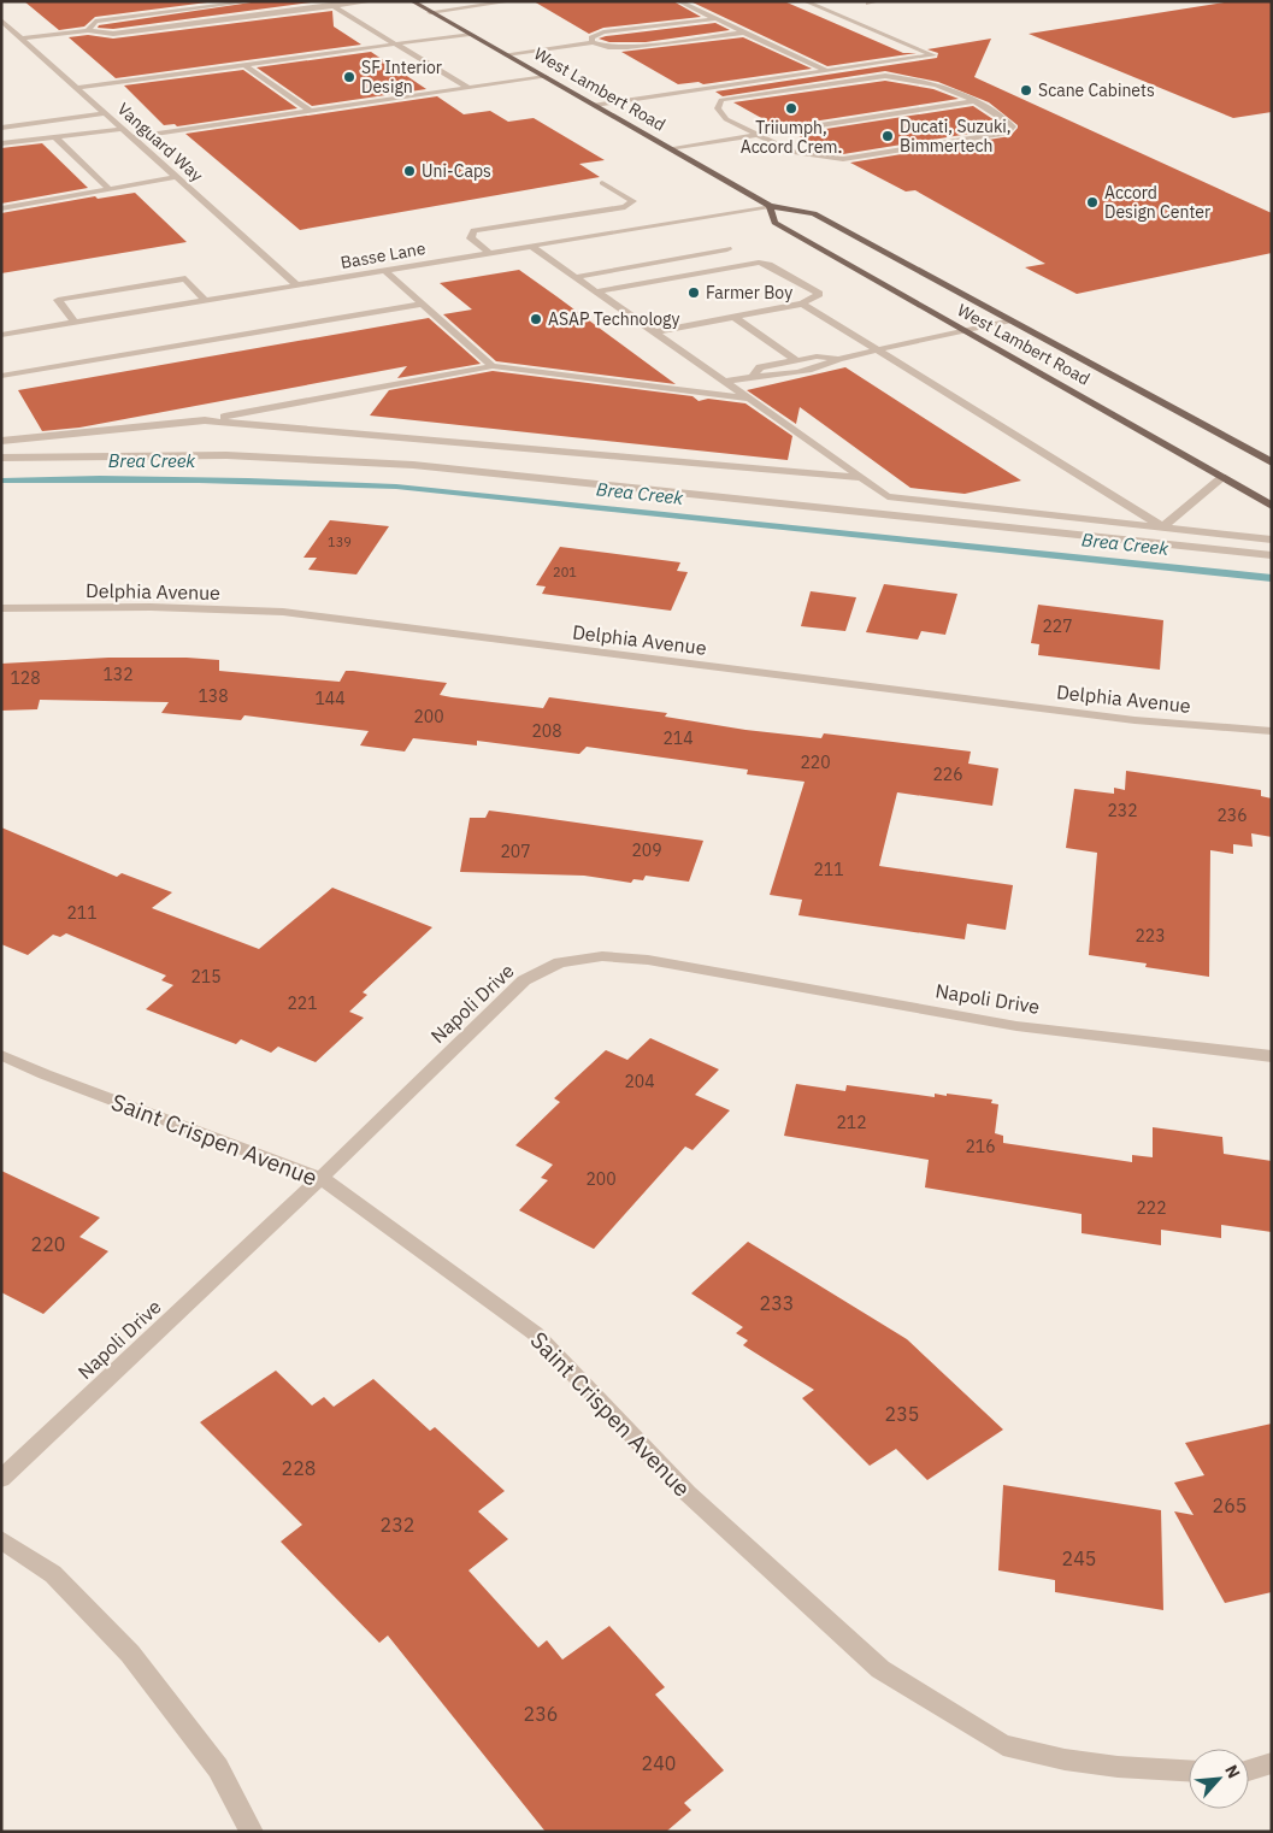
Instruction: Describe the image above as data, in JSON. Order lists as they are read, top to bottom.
{
  "streets": {
    "main road": ["West Lambert Road"],
    "street": [
      "Vanguard Way",
      "Basse Lane",
      "Delphia Avenue",
      "Napoli Drive",
      "Saint Crispen Avenue"
    ]
  },
  "crossings": [
    ["West Lambert Road", "Basse Lane"],
    ["Vanguard Way", "Basse Lane"],
    ["Napoli Drive", "Saint Crispen Avenue"]
  ],
  "water": ["Brea Creek"],
  "places": [
    "SF Interior Design",
    "Scane Cabinets",
    "Triiumph, Accord Crem.",
    "Ducati, Suzuki, Bimmertech",
    "Uni-Caps",
    "Accord Design Center",
    "Farmer Boy",
    "ASAP Technology"
  ],
  "house_numbers": [
    "139",
    "201",
    "227",
    "132",
    "128",
    "138",
    "144",
    "200",
    "208",
    "214",
    "220",
    "226",
    "232",
    "236",
    "209",
    "207",
    "211",
    "211",
    "223",
    "215",
    "221",
    "204",
    "212",
    "216",
    "200",
    "222",
    "220",
    "233",
    "235",
    "228",
    "265",
    "232",
    "245",
    "236",
    "240"
  ],
  "north": "top right"
}
